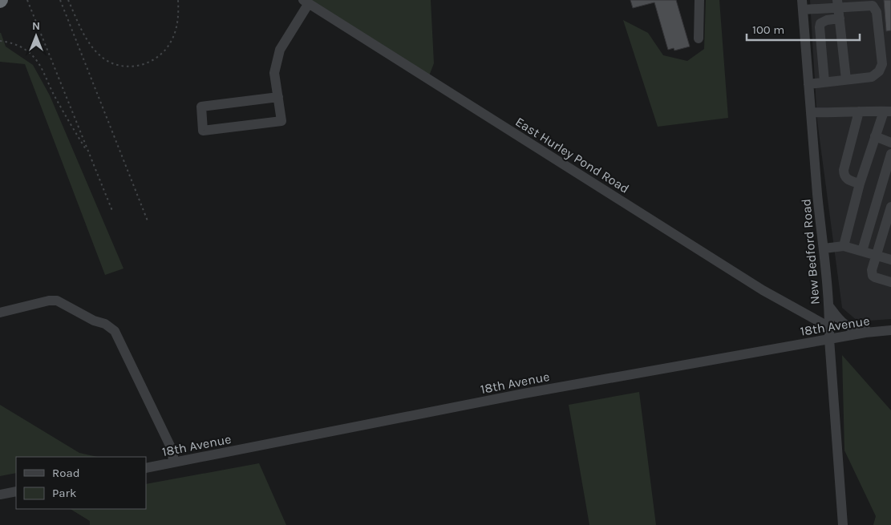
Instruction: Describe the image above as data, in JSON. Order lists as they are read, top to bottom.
{
  "streets": {
    "street": ["East Hurley Pond Road", "New Bedford Road", "18th Avenue"]
  },
  "crossings": [
    ["East Hurley Pond Road", "New Bedford Road"],
    ["New Bedford Road", "18th Avenue"]
  ],
  "legend": ["Road", "Park"],
  "scale_bar": "100 m",
  "north": "top"
}
